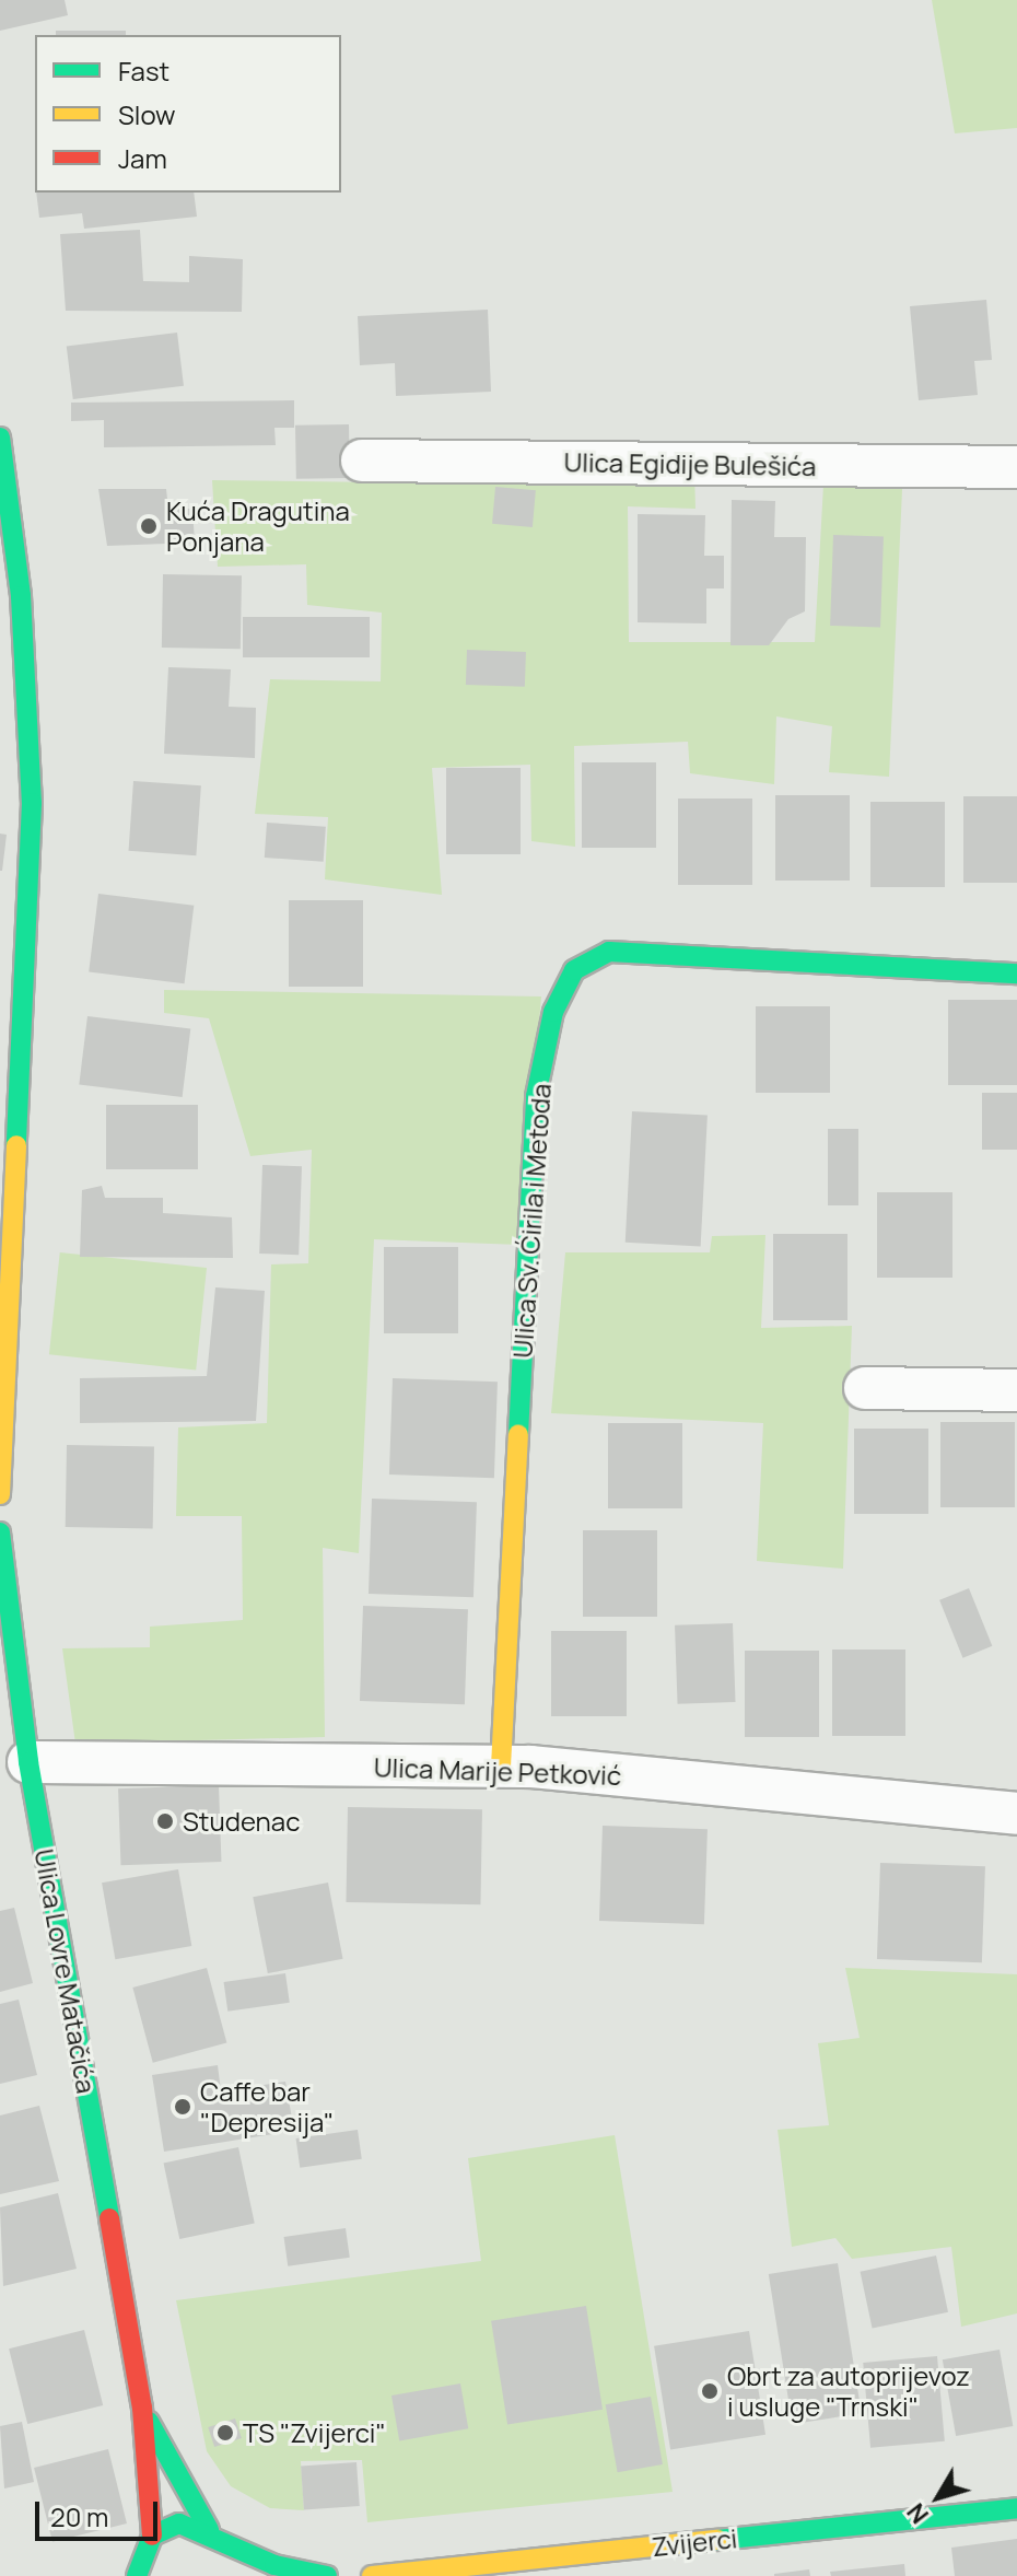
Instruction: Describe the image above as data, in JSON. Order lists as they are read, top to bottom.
{
  "streets": {
    "main road": ["Ulica Sv. Ćirila i Metoda", "Ulica Lovre Matačića", "Zvijerci"],
    "street": ["Ulica Egidije Bulešića", "Ulica Marije Petković"]
  },
  "crossings": [
    ["Ulica Sv. Ćirila i Metoda", "Ulica Marije Petković"],
    ["Ulica Marije Petković", "Ulica Lovre Matačića"]
  ],
  "places": [
    "Kuća Dragutina Ponjana",
    "Studenac",
    "Caffe bar \"Depresija\"",
    "Obrt za autoprijevoz i usluge \"Trnski\"",
    "TS \"Zvijerci\""
  ],
  "legend": ["Fast", "Slow", "Jam"],
  "scale_bar": "20 m",
  "north": "bottom left"
}
